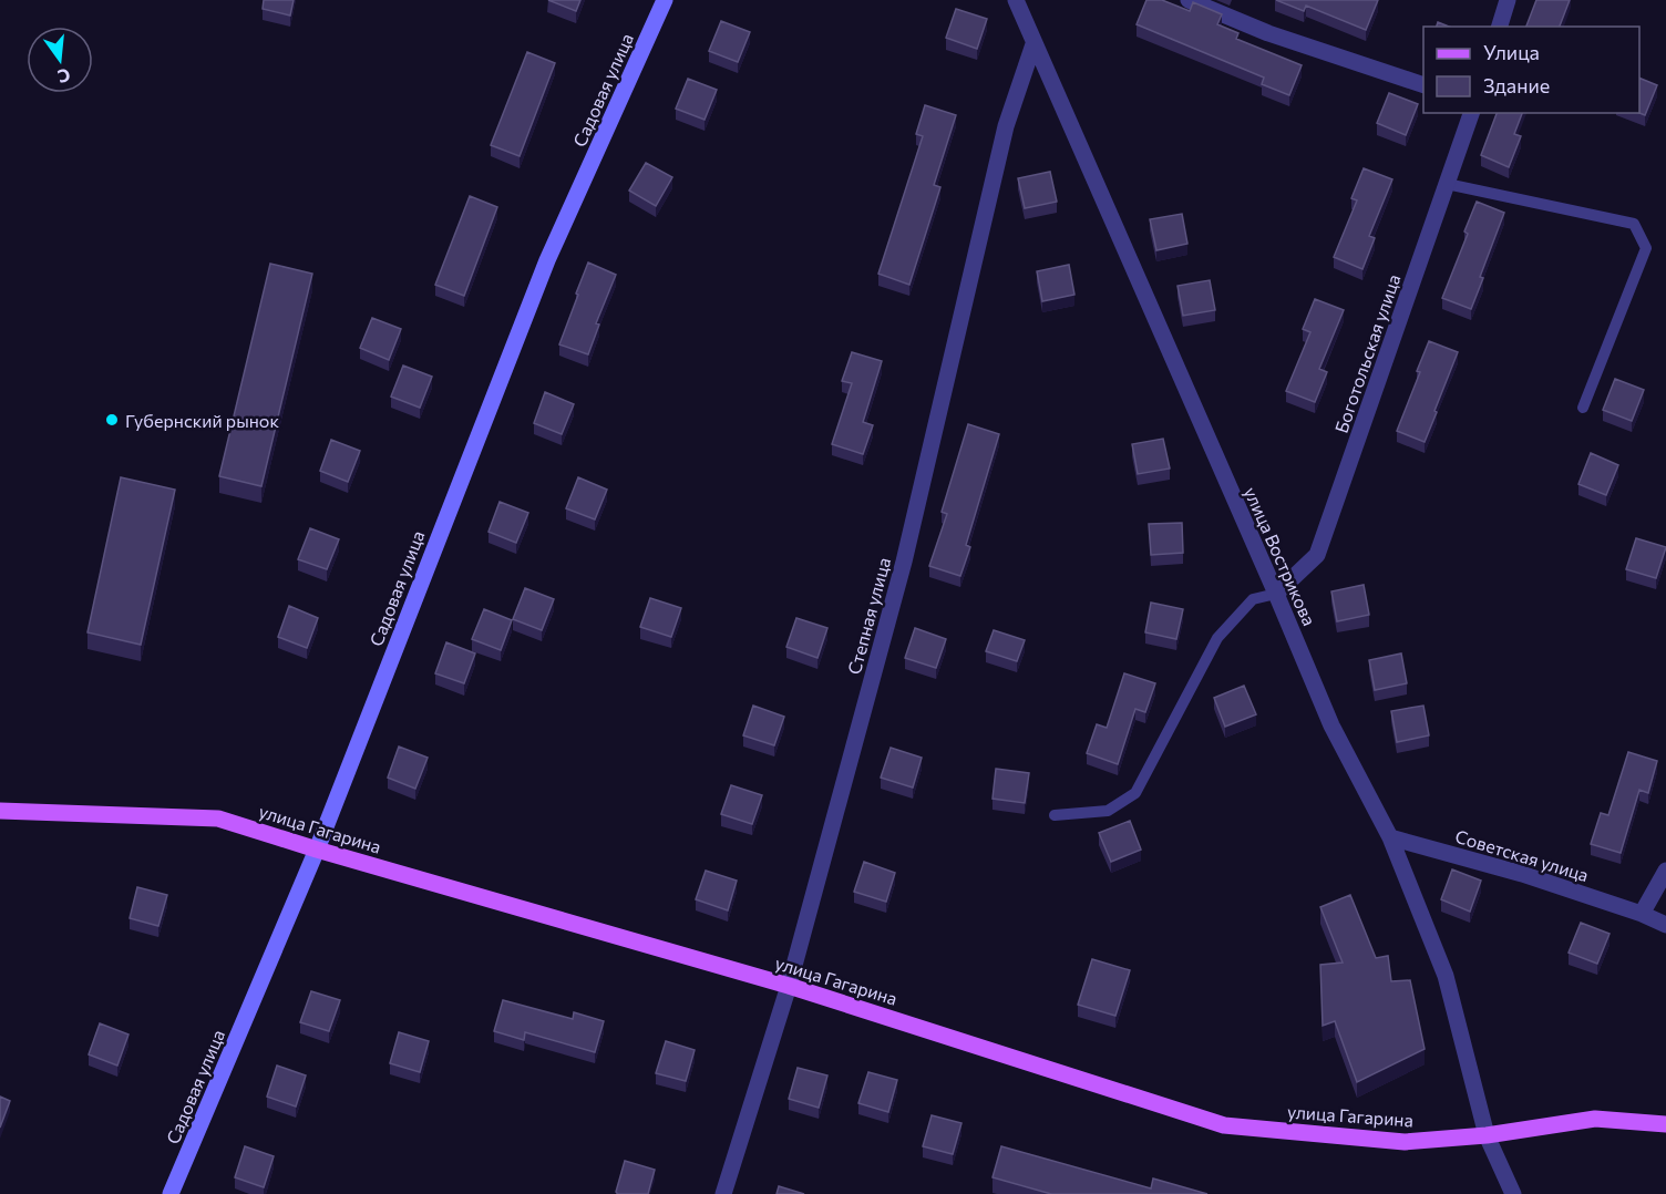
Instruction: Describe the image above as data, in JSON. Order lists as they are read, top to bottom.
{
  "streets": {
    "main road": ["улица Гагарина"],
    "street": [
      "Садовая улица",
      "Боготольская улица",
      "улица Вострикова",
      "Степная улица",
      "Советская улица"
    ]
  },
  "crossings": [
    ["Садовая улица", "улица Гагарина"],
    ["Боготольская улица", "улица Вострикова"],
    ["улица Вострикова", "Степная улица"],
    ["улица Вострикова", "улица Гагарина"],
    ["улица Вострикова", "Советская улица"],
    ["Степная улица", "улица Гагарина"]
  ],
  "places": ["Губернский рынок"],
  "legend": ["Улица", "Здание"],
  "north": "bottom"
}
